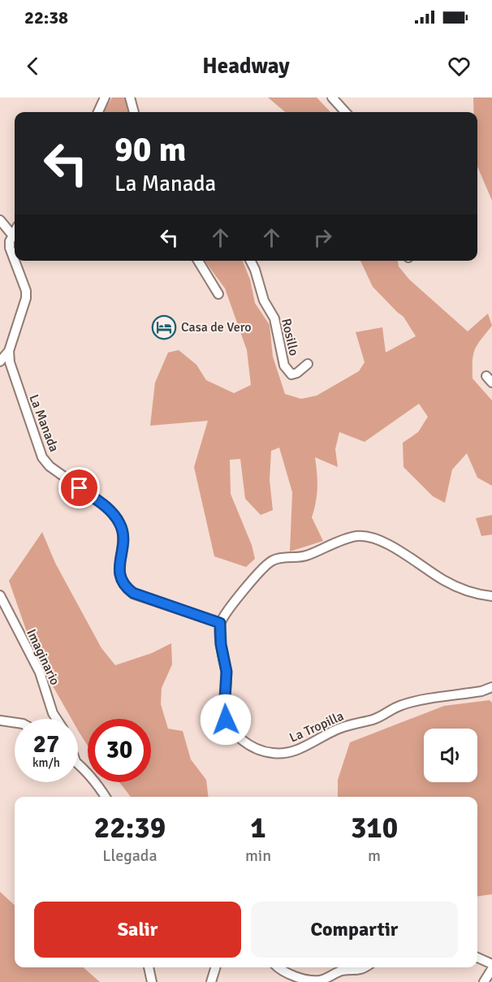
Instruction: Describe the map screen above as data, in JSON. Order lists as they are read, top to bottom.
{
  "streets": {
    "street": [
      "Rosillo",
      "La Manada",
      "Imaginario",
      "La Tropilla"
    ]
  },
  "crossings": [
    ["La Manada", "La Tropilla"]
  ],
  "places": {
    "hotel": ["Casa de Vero"]
  },
  "page": {
    "status": "22:38",
    "header": "Headway",
    "turn": ["90 m", "La Manada"],
    "speed": "27 km/h",
    "limit": "30",
    "eta": [
      "22:39",
      "Llegada",
      "1",
      "min",
      "310",
      "m"
    ],
    "buttons": ["Salir", "Compartir"]
  }
}
